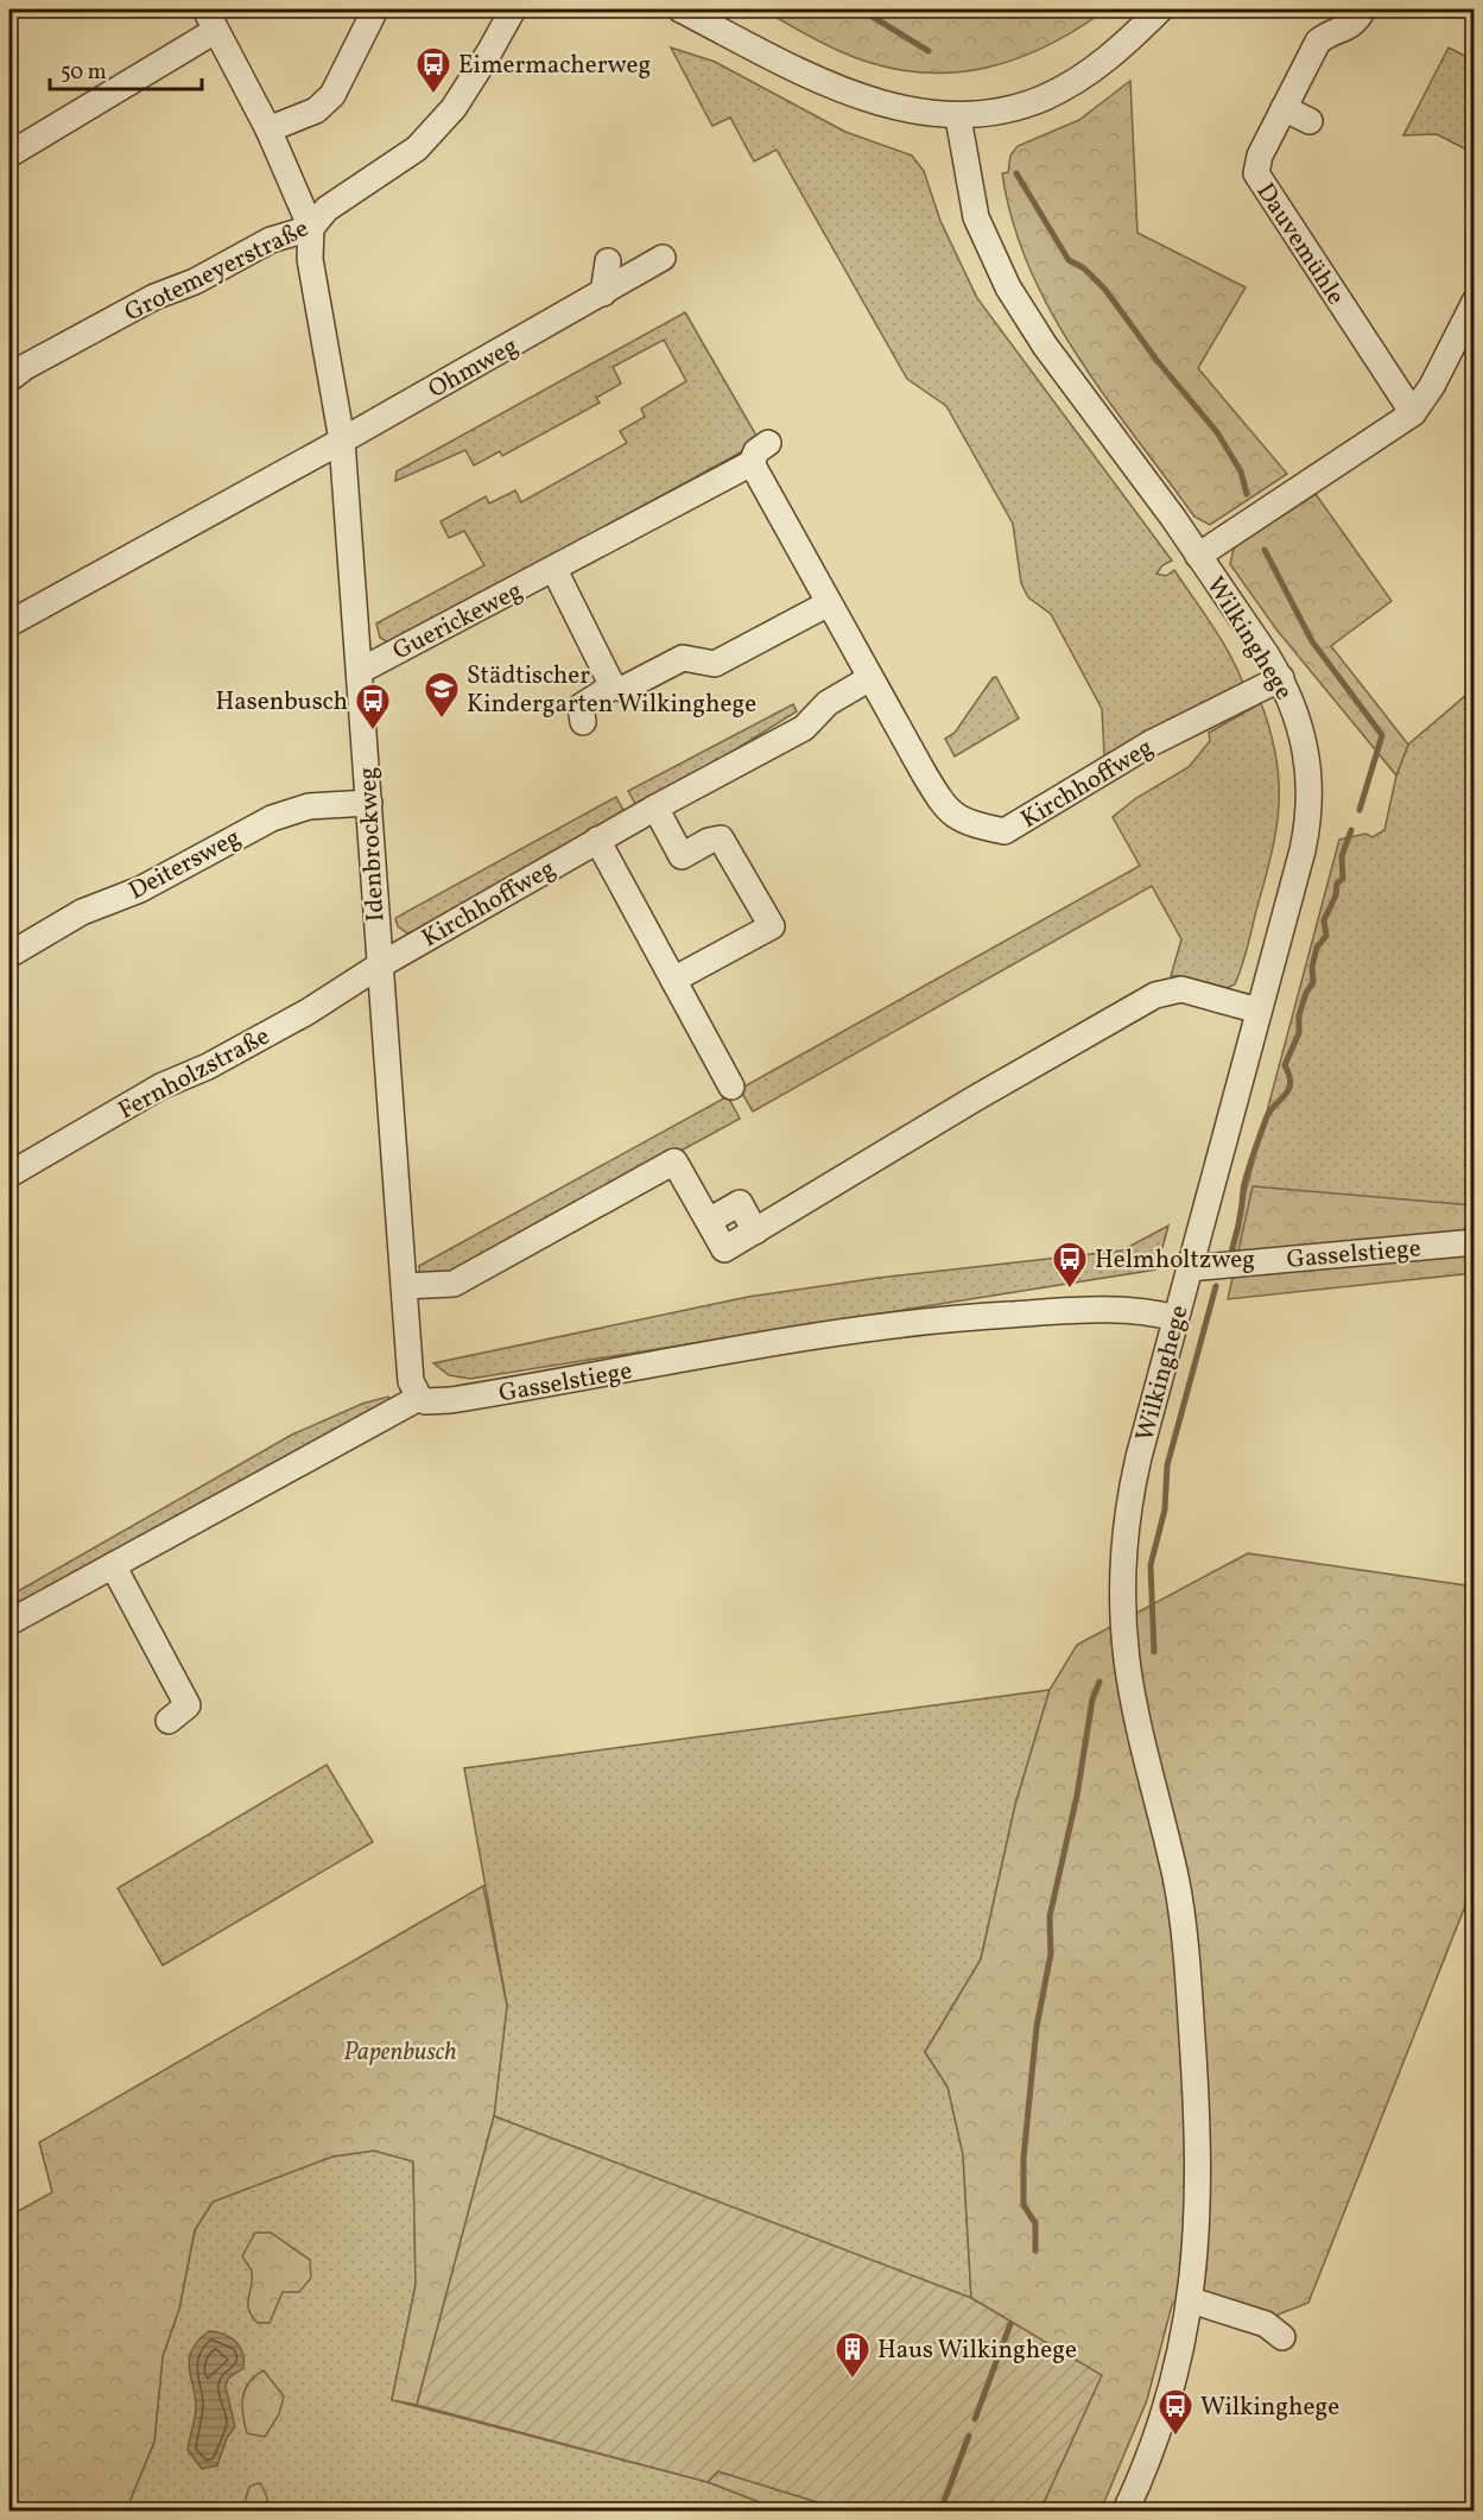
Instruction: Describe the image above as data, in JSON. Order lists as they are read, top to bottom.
{
  "streets": {
    "street": [
      "Dauvemühle",
      "Grotemeyerstraße",
      "Ohmweg",
      "Guerickeweg",
      "Wilkinghege",
      "Kirchhoffweg",
      "Idenbrockweg",
      "Deitersweg",
      "Fernholzstraße",
      "Gasselstiege"
    ]
  },
  "crossings": [
    ["Grotemeyerstraße", "Idenbrockweg"],
    ["Ohmweg", "Idenbrockweg"],
    ["Guerickeweg", "Idenbrockweg"],
    ["Wilkinghege", "Kirchhoffweg"],
    ["Wilkinghege", "Gasselstiege"],
    ["Kirchhoffweg", "Idenbrockweg"],
    ["Kirchhoffweg", "Fernholzstraße"],
    ["Idenbrockweg", "Deitersweg"],
    ["Idenbrockweg", "Fernholzstraße"],
    ["Idenbrockweg", "Gasselstiege"]
  ],
  "parks": ["Papenbusch"],
  "places": {
    "bus stop": [
      "Eimermacherweg",
      "Hasenbusch",
      "Helmholtzweg",
      "Wilkinghege"
    ],
    "school or university": ["Städtischer Kindergarten Wilkinghege"],
    "building": ["Haus Wilkinghege"]
  },
  "scale_bar": "50 m"
}
